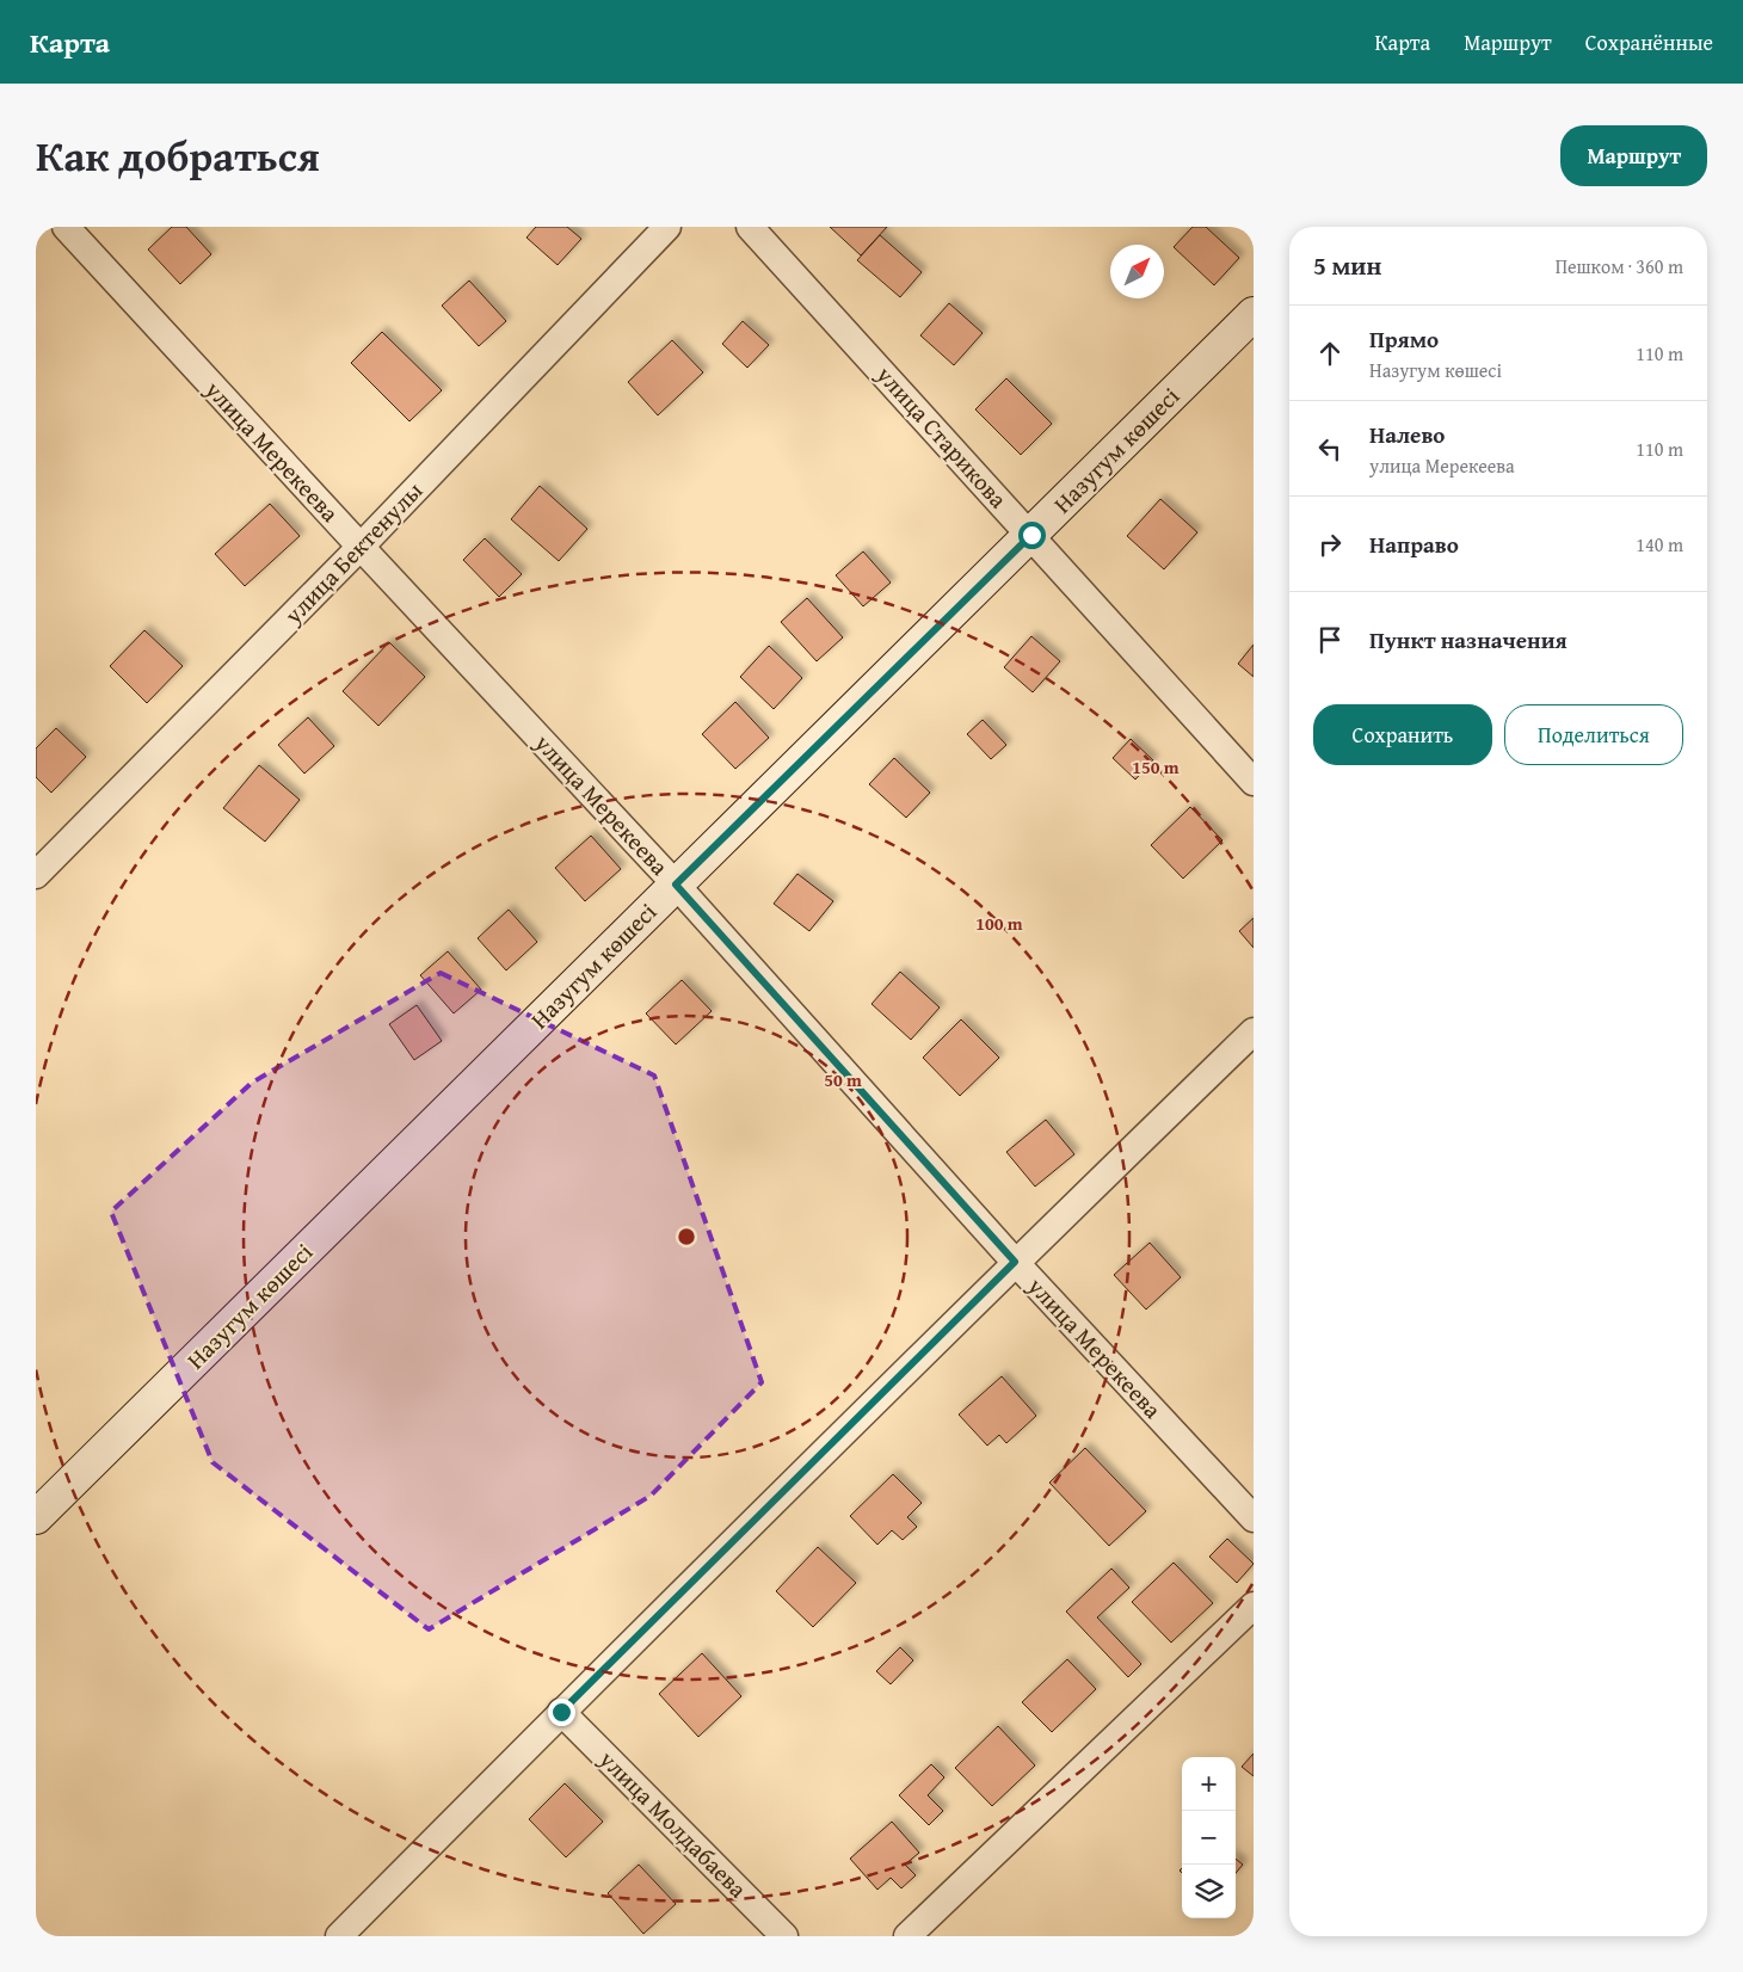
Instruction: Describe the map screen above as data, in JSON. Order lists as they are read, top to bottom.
{
  "streets": {
    "street": [
      "улица Старикова",
      "Назугум көшесі",
      "улица Мерекеева",
      "улица Бектенулы",
      "улица Молдабаева"
    ]
  },
  "crossings": [
    ["улица Старикова", "Назугум көшесі"],
    ["Назугум көшесі", "улица Мерекеева"],
    ["улица Мерекеева", "улица Бектенулы"]
  ],
  "north": "top right",
  "page": {
    "header": "Карта",
    "nav": ["Карта", "Маршрут", "Сохранённые"],
    "title": "Как добраться",
    "buttons": [
      "Маршрут",
      ["Сохранить", "Поделиться"]
    ],
    "heading": ["5 мин", "Пешком · 360 m"],
    "list": [
      ["Прямо", "Назугум көшесі", "110 m"],
      ["Налево", "улица Мерекеева", "110 m"],
      ["Направо", "140 m"],
      "Пункт назначения"
    ],
    "map_buttons": ["+", "−"]
  },
  "rings": ["150 m", "100 m", "50 m"]
}
